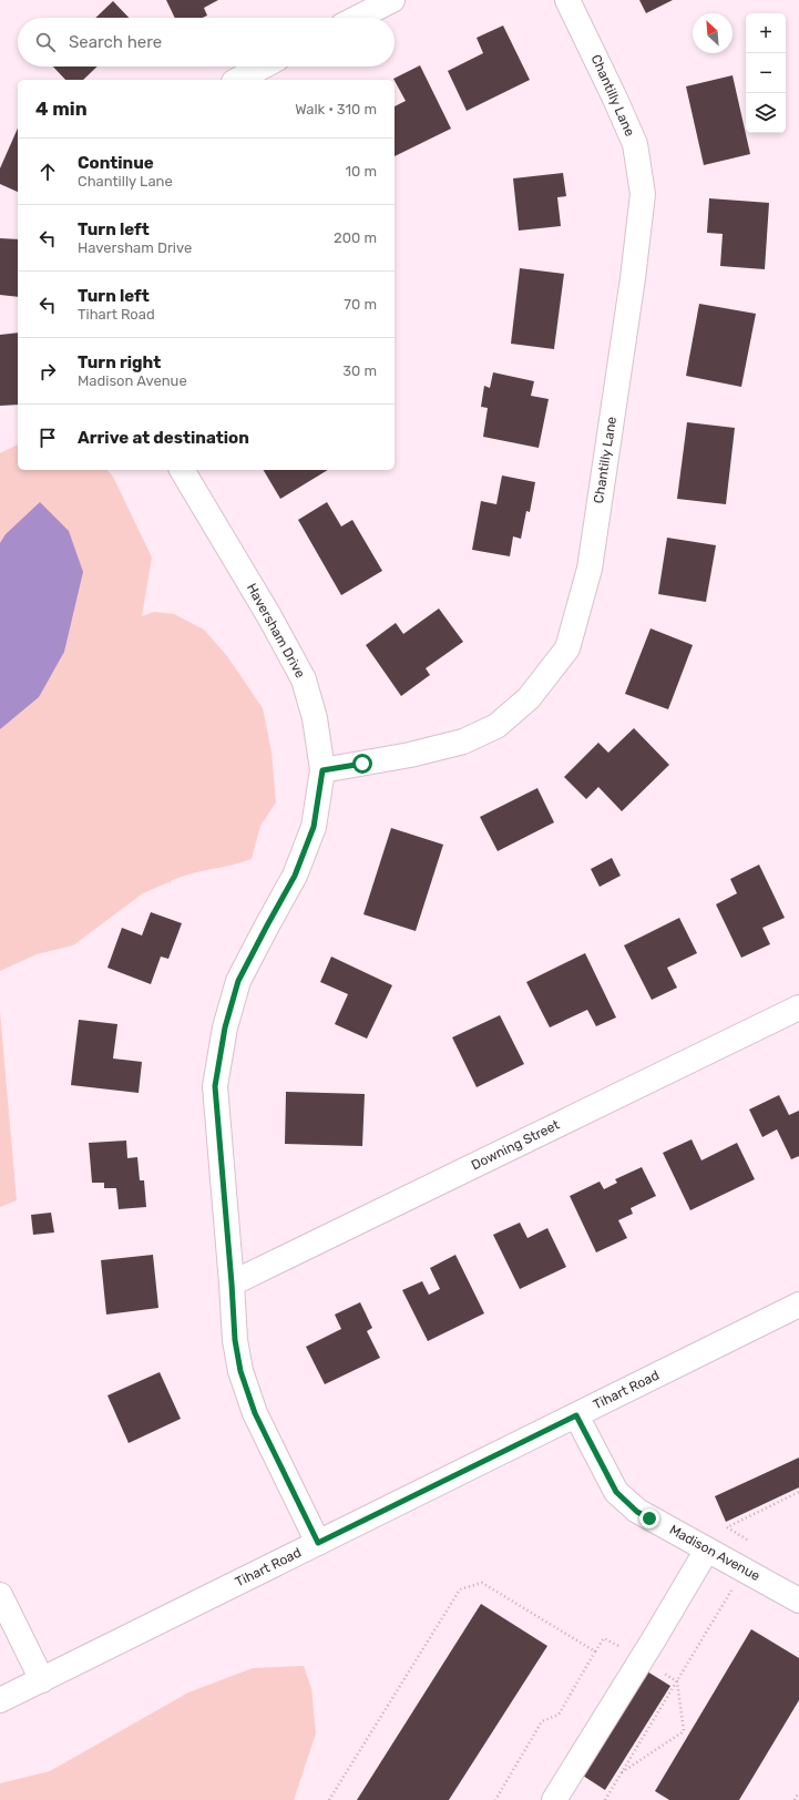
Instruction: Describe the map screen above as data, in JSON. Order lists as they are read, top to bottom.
{
  "streets": {
    "street": [
      "Chantilly Lane",
      "Haversham Drive",
      "Downing Street",
      "Tihart Road",
      "Madison Avenue"
    ]
  },
  "crossings": [
    ["Chantilly Lane", "Haversham Drive"],
    ["Haversham Drive", "Downing Street"],
    ["Haversham Drive", "Tihart Road"],
    ["Tihart Road", "Madison Avenue"]
  ],
  "north": "top left",
  "page": {
    "map_buttons": ["+", "−"],
    "search": "Search here",
    "heading": ["4 min", "Walk · 310 m"],
    "list": [
      ["Continue", "Chantilly Lane", "10 m"],
      ["Turn left", "Haversham Drive", "200 m"],
      ["Turn left", "Tihart Road", "70 m"],
      ["Turn right", "Madison Avenue", "30 m"],
      "Arrive at destination"
    ]
  }
}
